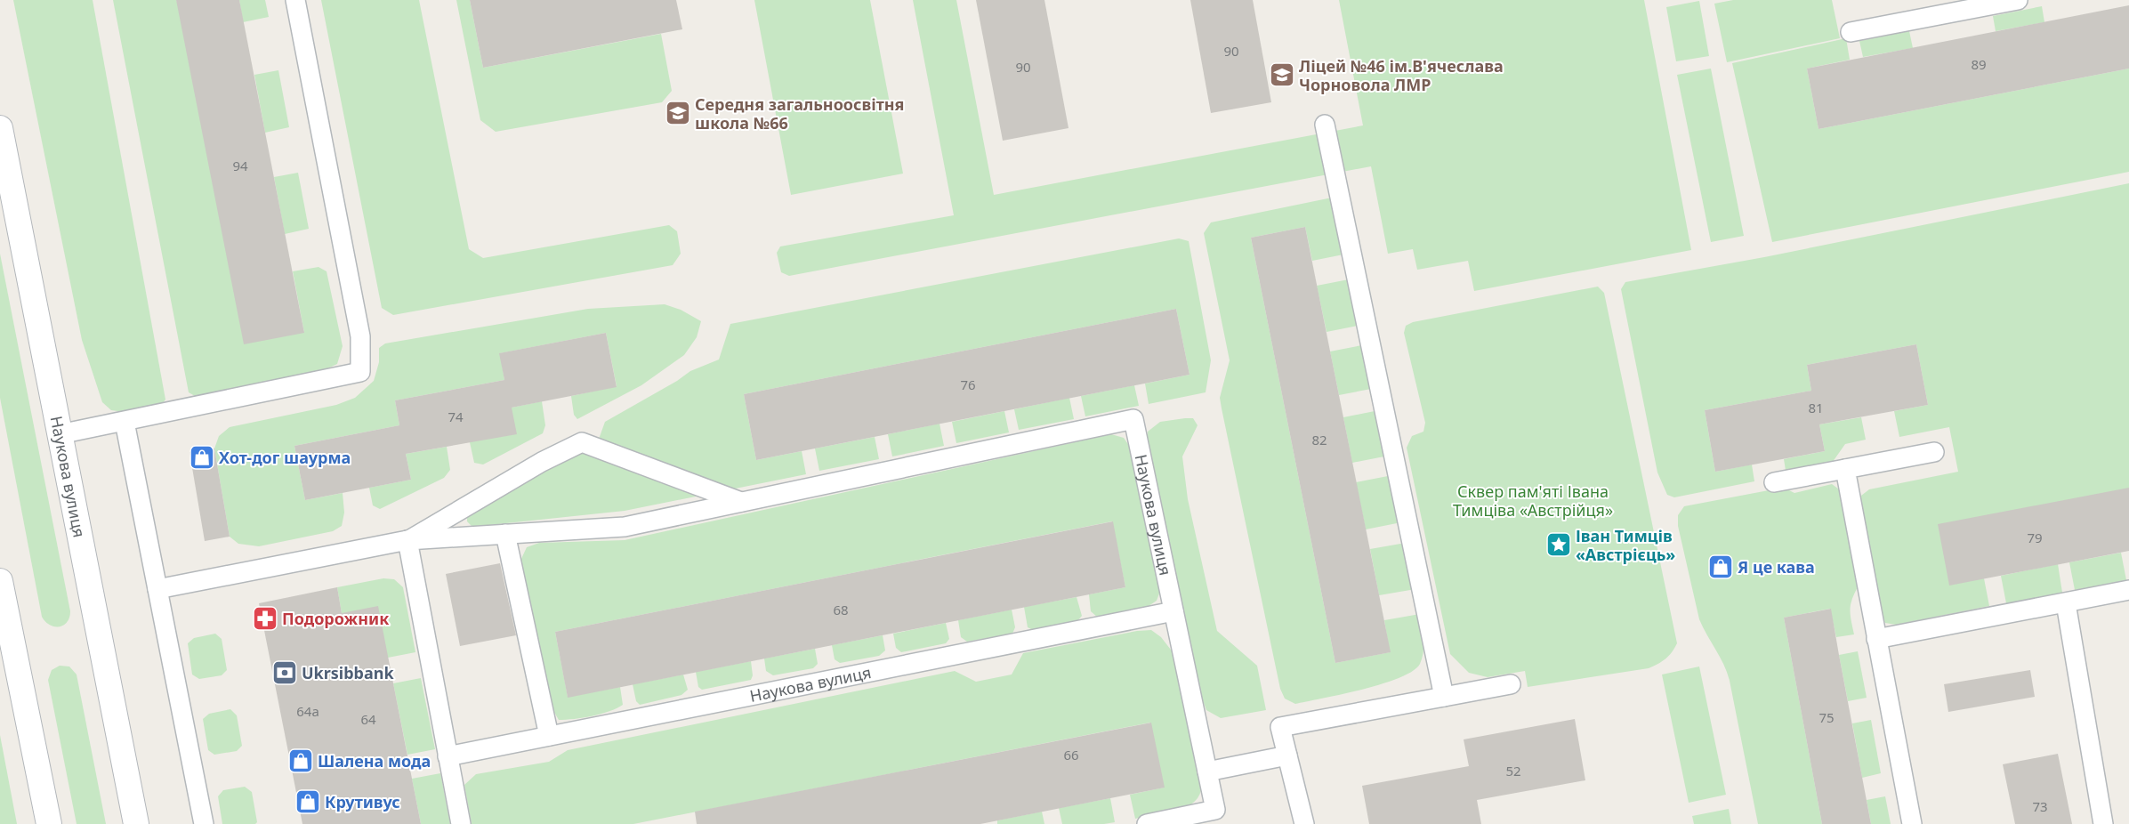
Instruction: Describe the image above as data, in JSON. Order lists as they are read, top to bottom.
{
  "streets": {
    "main road": ["Наукова вулиця"]
  },
  "parks": ["Сквер пам'яті Івана Тимціва «Австрійця»"],
  "places": {
    "school or university": ["Ліцей №46 ім.В'ячеслава Чорновола ЛМР", "Середня загальноосвітня школа №66"],
    "shop": [
      "Хот-дог шаурма",
      "Я це кава",
      "Шалена мода",
      "Крутивус"
    ],
    "place": ["Іван Тимців «Австрієць»"],
    "pharmacy": ["Подорожник"],
    "bank": ["Ukrsibbank"]
  },
  "house_numbers": [
    "90",
    "89",
    "90",
    "94",
    "76",
    "81",
    "74",
    "82",
    "79",
    "68",
    "64а",
    "75",
    "64",
    "66",
    "52",
    "73"
  ]
}
